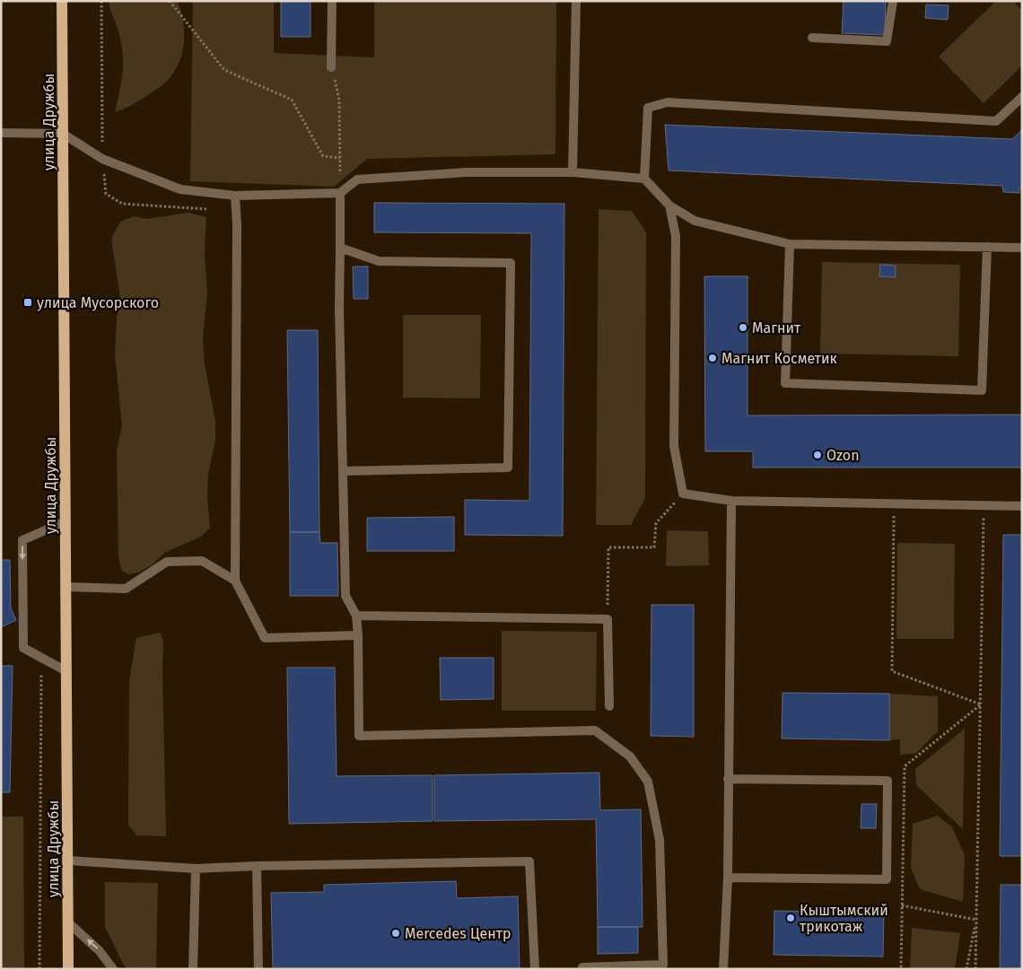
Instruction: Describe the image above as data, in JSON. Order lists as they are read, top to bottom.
{
  "streets": {
    "main road": ["улица Дружбы"]
  },
  "places": {
    "transit": ["улица Мусорского"],
    "other": [
      "Магнит",
      "Магнит Косметик",
      "Ozon",
      "Кыштымский трикотаж",
      "Mercedes Центр"
    ]
  }
}
